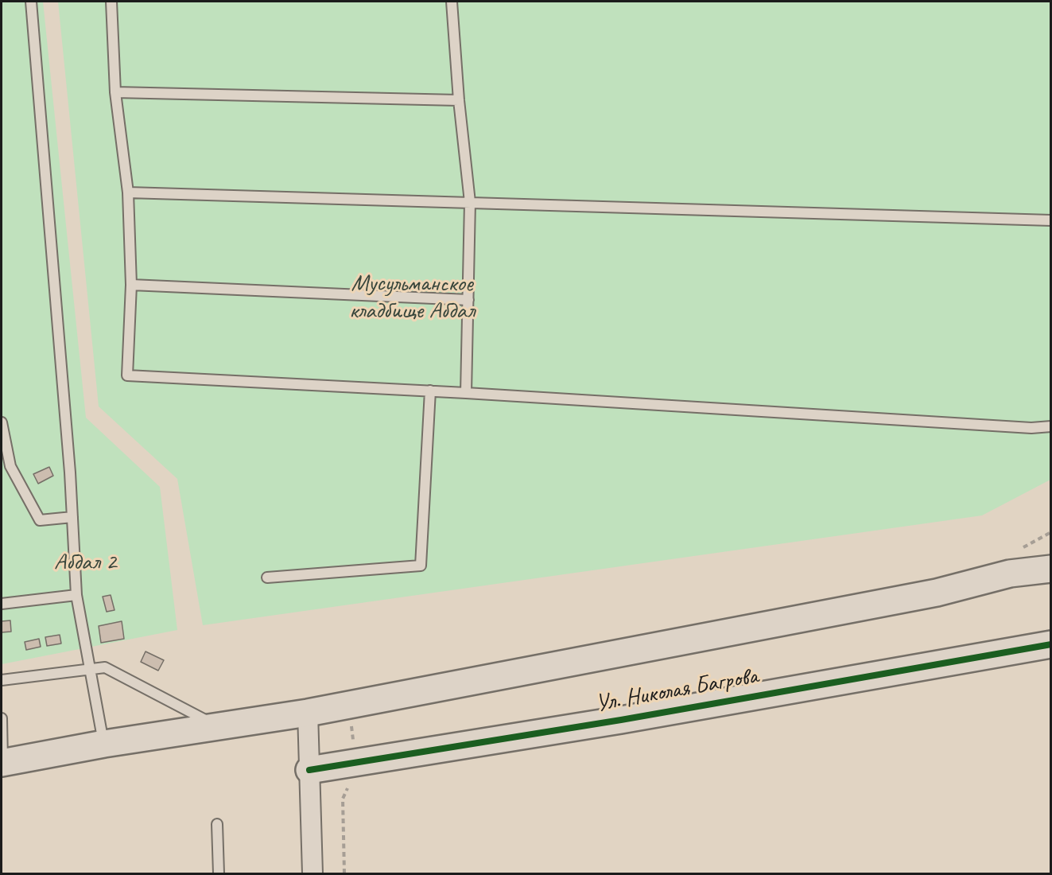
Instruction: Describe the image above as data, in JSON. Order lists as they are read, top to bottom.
{
  "streets": {
    "main road": ["Ул. Николая Багрова"]
  },
  "parks": ["Мусульманское кладбище Абдал", "Абдал 2"]
}
